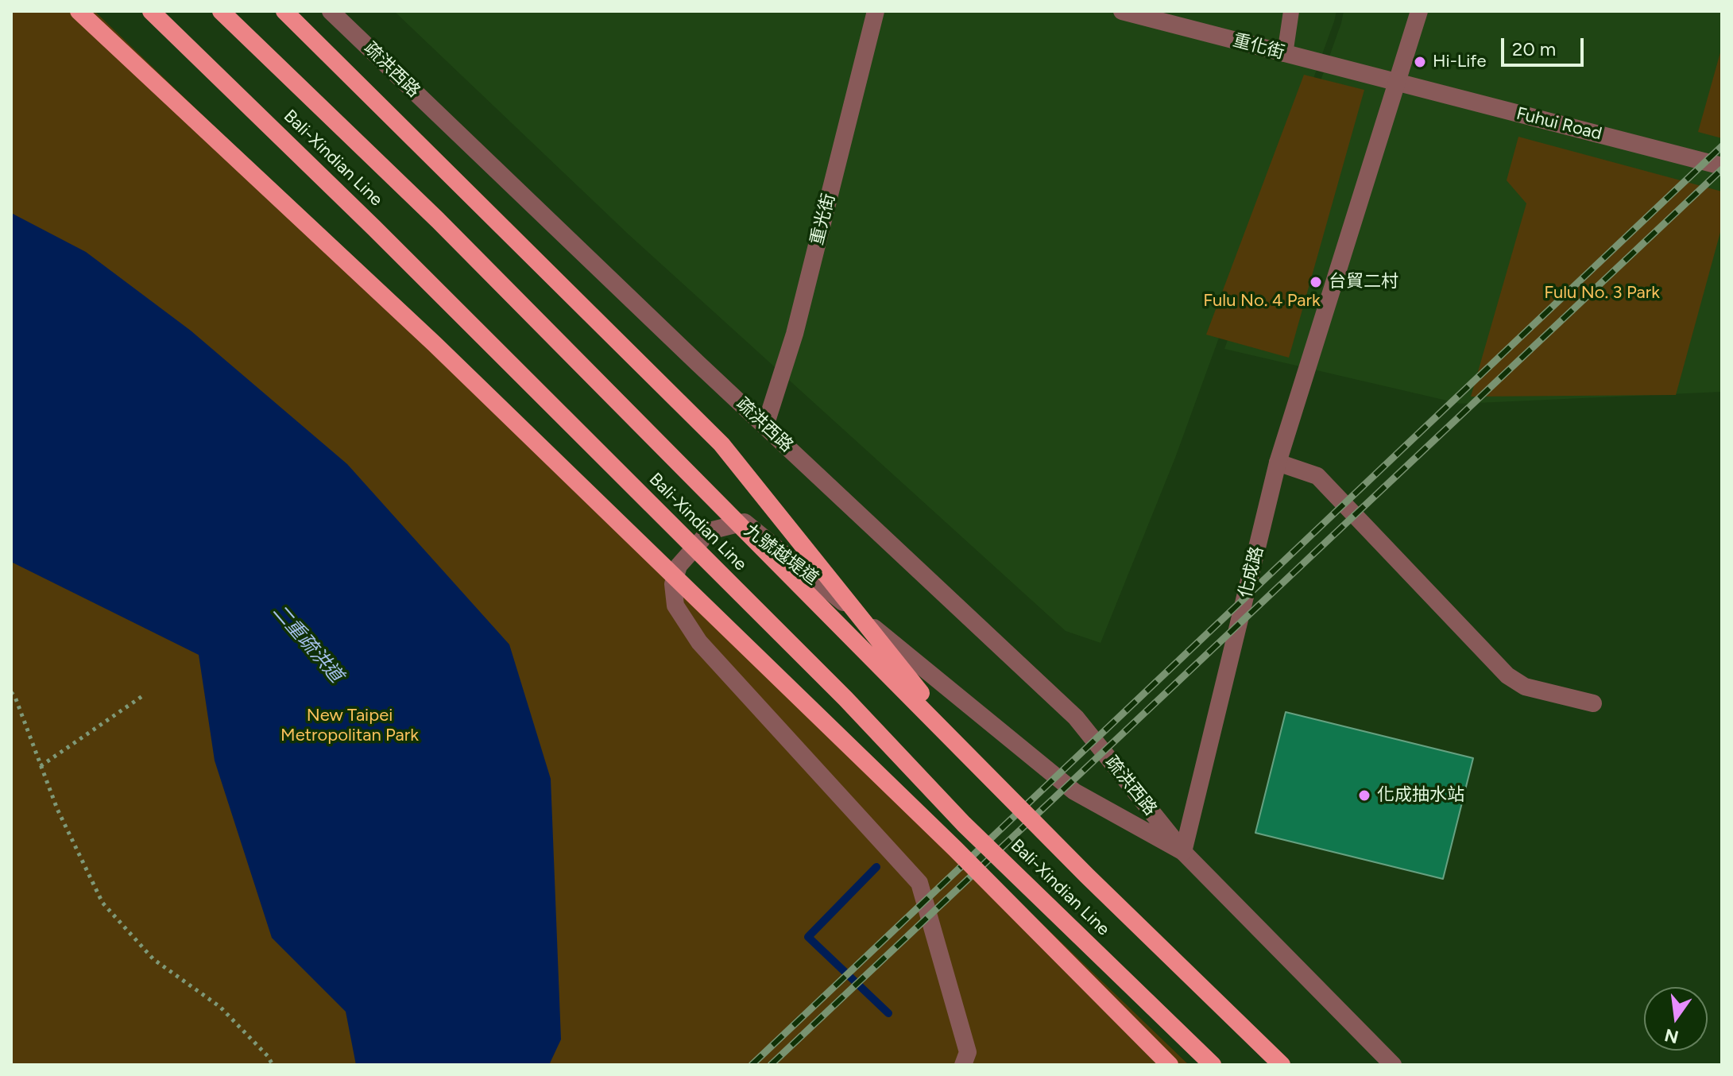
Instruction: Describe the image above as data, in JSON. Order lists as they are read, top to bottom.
{
  "streets": {
    "highway": ["Bali-Xindian Line"],
    "street": [
      "重化街",
      "疏洪西路",
      "Fuhui Road",
      "重光街",
      "九號越堤道",
      "化成路"
    ]
  },
  "crossings": [
    ["重化街", "Fuhui Road"],
    ["重化街", "化成路"],
    ["疏洪西路", "重光街"],
    ["疏洪西路", "九號越堤道"],
    ["疏洪西路", "化成路"],
    ["Fuhui Road", "化成路"],
    ["九號越堤道", "化成路"]
  ],
  "water": ["二重疏洪道"],
  "parks": ["Fulu No. 3 Park", "Fulu No. 4 Park", "New Taipei Metropolitan Park"],
  "places": ["Hi-Life", "台貿二村", "化成抽水站"],
  "scale_bar": "20 m",
  "north": "bottom"
}
